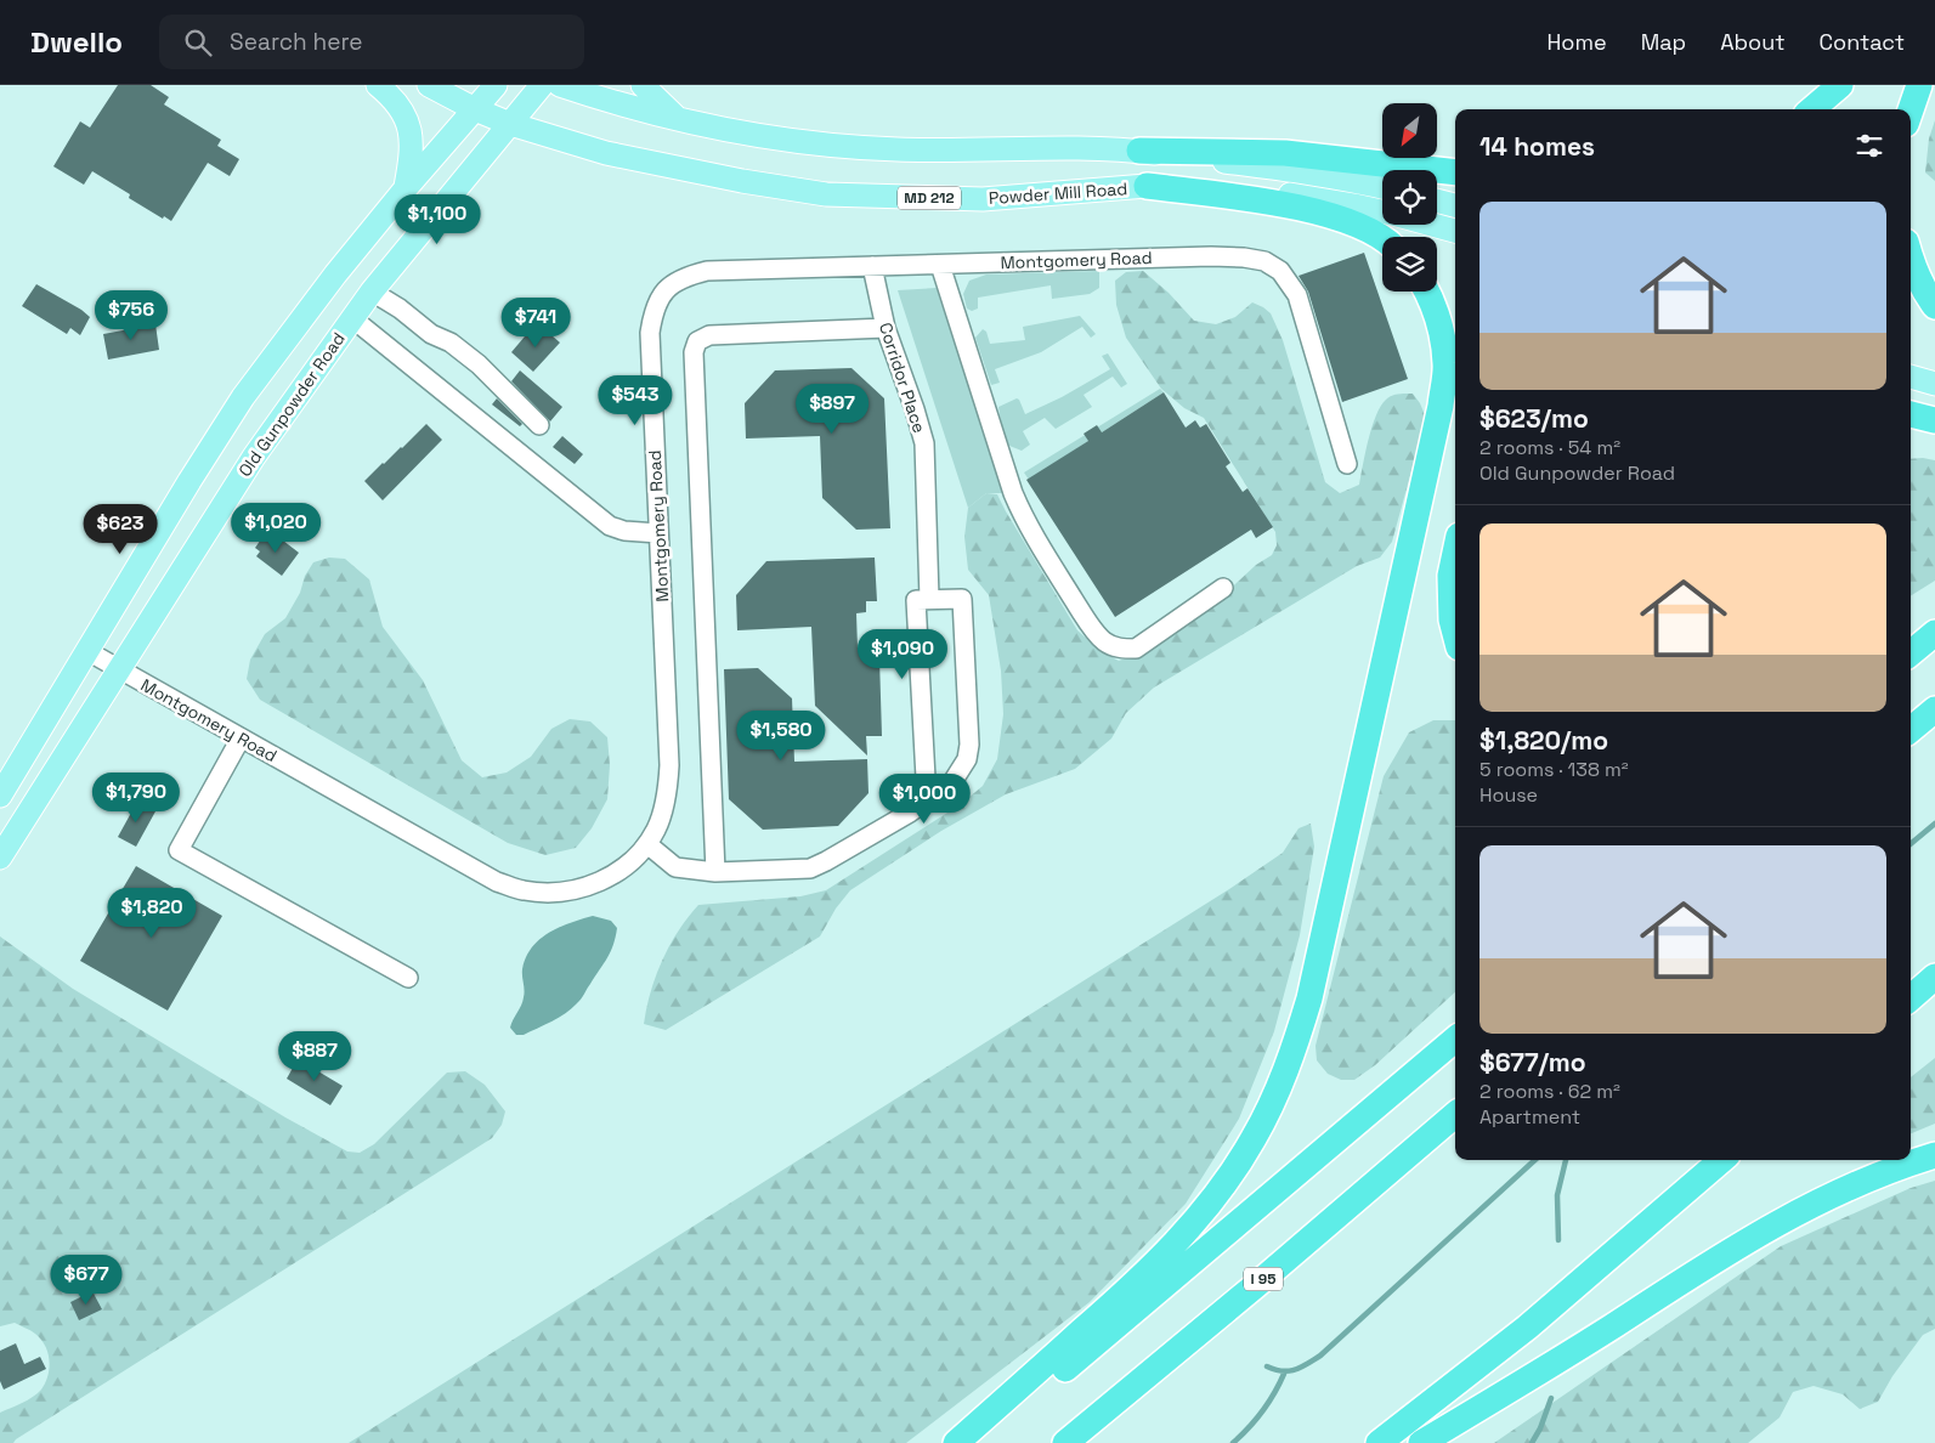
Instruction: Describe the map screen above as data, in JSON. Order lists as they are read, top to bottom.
{
  "streets": {
    "highway": ["I 95"],
    "main road": ["Powder Mill Road", "MD 212", "Old Gunpowder Road"],
    "street": ["Montgomery Road", "Corridor Place"]
  },
  "crossings": [
    ["Powder Mill Road", "MD 212"],
    ["Powder Mill Road", "Old Gunpowder Road"],
    ["Montgomery Road", "Corridor Place"],
    ["Montgomery Road", "Old Gunpowder Road"]
  ],
  "north": "bottom left",
  "page": {
    "header": "Dwello",
    "search": "Search here",
    "nav": [
      "Home",
      "Map",
      "About",
      "Contact"
    ],
    "heading": "14 homes",
    "list": [
      {
        "name": "$623/mo",
        "note": "2 rooms · 54 m² · Old Gunpowder Road"
      },
      {
        "name": "$1,820/mo",
        "note": "5 rooms · 138 m² · House"
      },
      {
        "name": "$677/mo",
        "note": "2 rooms · 62 m² · Apartment"
      }
    ],
    "price": [
      "$1,100",
      "$756",
      "$741",
      "$543",
      "$897",
      "$1,020",
      "$623",
      "$1,090",
      "$1,580",
      "$1,790",
      "$1,000",
      "$1,820",
      "$887",
      "$677"
    ]
  }
}
